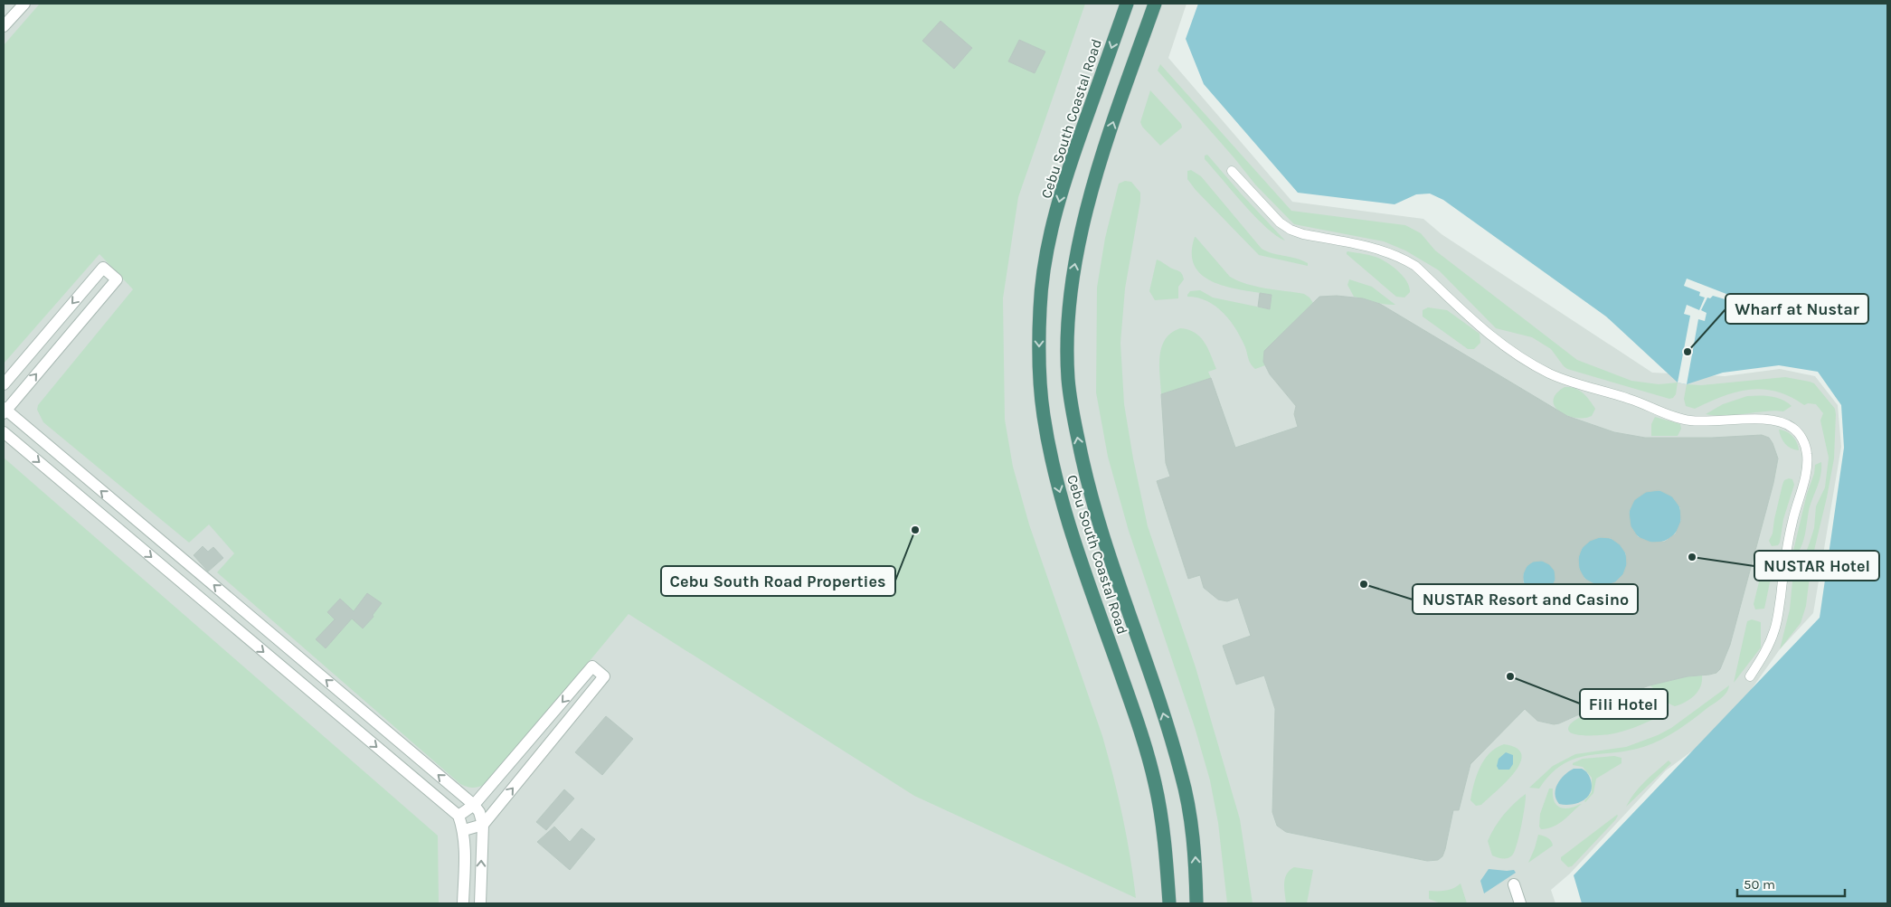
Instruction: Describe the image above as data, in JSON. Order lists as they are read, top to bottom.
{
  "streets": {
    "highway": ["Cebu South Coastal Road"]
  },
  "places": [
    "Wharf at Nustar",
    "Cebu South Road Properties",
    "NUSTAR Hotel",
    "NUSTAR Resort and Casino",
    "Fili Hotel"
  ],
  "scale_bar": "50 m"
}
